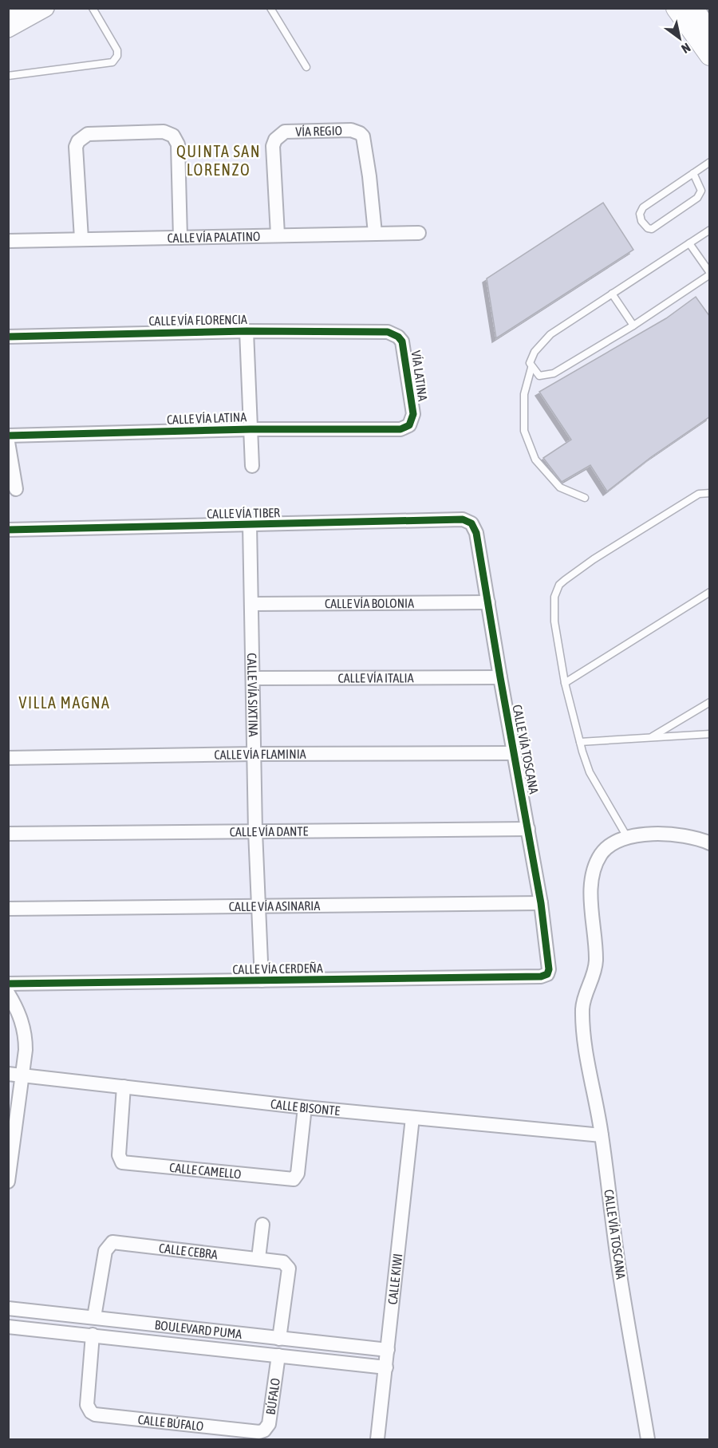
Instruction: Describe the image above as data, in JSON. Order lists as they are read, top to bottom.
{
  "streets": {
    "street": [
      "VÍA REGIO",
      "CALLE VÍA PALATINO",
      "CALLE VÍA FLORENCIA",
      "VÍA LATINA",
      "CALLE VÍA LATINA",
      "CALLE VÍA TIBER",
      "CALLE VÍA BOLONIA",
      "CALLE VÍA ITALIA",
      "CALLE VÍA SIXTINA",
      "CALLE VÍA TOSCANA",
      "CALLE VÍA FLAMINIA",
      "CALLE VÍA DANTE",
      "CALLE VÍA ASINARIA",
      "CALLE VÍA CERDEÑA",
      "CALLE BISONTE",
      "CALLE CAMELLO",
      "CALLE CEBRA",
      "CALLE KIWI",
      "BOULEVARD PUMA",
      "BÚFALO",
      "CALLE BÚFALO"
    ]
  },
  "crossings": [
    ["VÍA REGIO", "CALLE VÍA PALATINO"],
    ["CALLE VÍA FLORENCIA", "VÍA LATINA"],
    ["VÍA LATINA", "CALLE VÍA LATINA"],
    ["CALLE VÍA TIBER", "CALLE VÍA SIXTINA"],
    ["CALLE VÍA TIBER", "CALLE VÍA TOSCANA"],
    ["CALLE VÍA BOLONIA", "CALLE VÍA SIXTINA"],
    ["CALLE VÍA BOLONIA", "CALLE VÍA TOSCANA"],
    ["CALLE VÍA ITALIA", "CALLE VÍA SIXTINA"],
    ["CALLE VÍA ITALIA", "CALLE VÍA TOSCANA"],
    ["CALLE VÍA SIXTINA", "CALLE VÍA FLAMINIA"],
    ["CALLE VÍA SIXTINA", "CALLE VÍA DANTE"],
    ["CALLE VÍA SIXTINA", "CALLE VÍA ASINARIA"],
    ["CALLE VÍA SIXTINA", "CALLE VÍA CERDEÑA"],
    ["CALLE VÍA TOSCANA", "CALLE VÍA FLAMINIA"],
    ["CALLE VÍA TOSCANA", "CALLE VÍA DANTE"],
    ["CALLE VÍA TOSCANA", "CALLE VÍA ASINARIA"],
    ["CALLE VÍA TOSCANA", "CALLE VÍA CERDEÑA"],
    ["CALLE VÍA TOSCANA", "CALLE BISONTE"],
    ["CALLE BISONTE", "CALLE CAMELLO"],
    ["CALLE BISONTE", "CALLE KIWI"],
    ["CALLE CEBRA", "BOULEVARD PUMA"],
    ["CALLE KIWI", "BOULEVARD PUMA"],
    ["BOULEVARD PUMA", "BÚFALO"],
    ["BOULEVARD PUMA", "CALLE BÚFALO"],
    ["BÚFALO", "CALLE BÚFALO"]
  ],
  "districts": ["QUINTA SAN LORENZO", "VILLA MAGNA"],
  "north": "bottom right"
}
